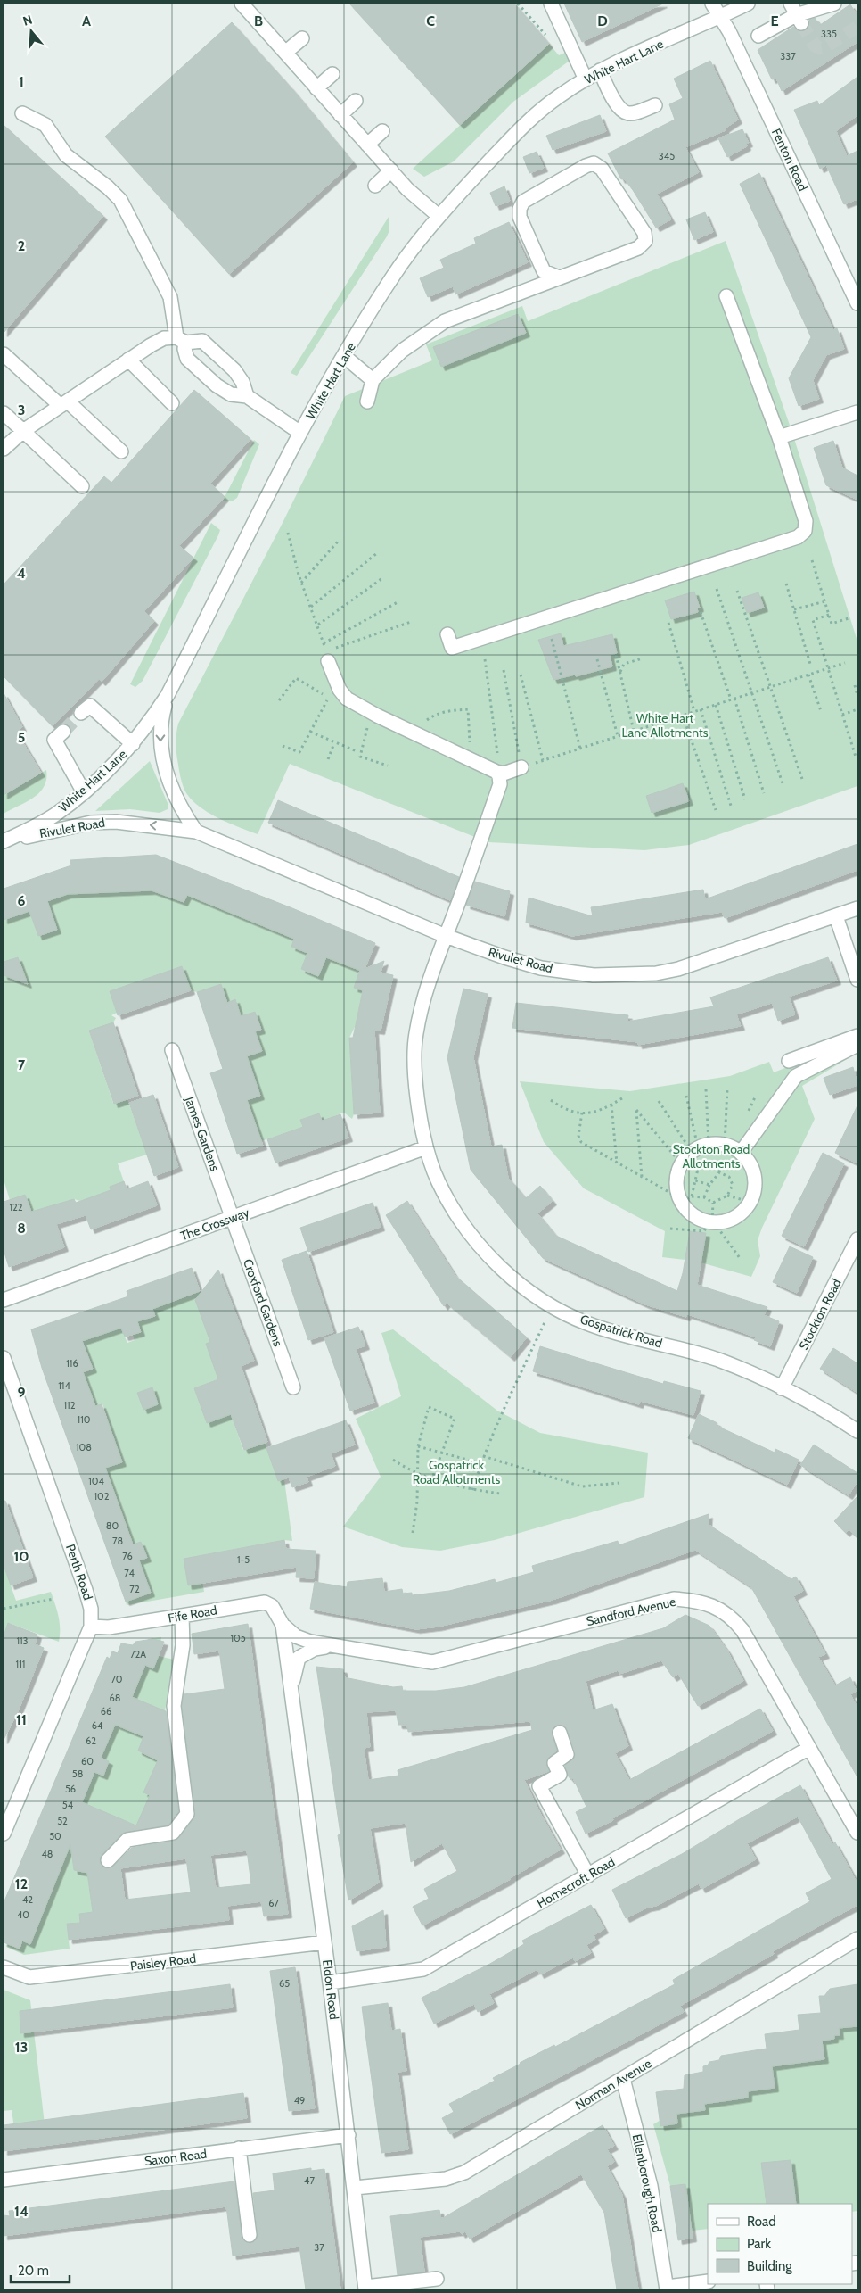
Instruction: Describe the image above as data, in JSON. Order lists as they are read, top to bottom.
{
  "streets": {
    "street": [
      "White Hart Lane",
      "Fenton Road",
      "Rivulet Road",
      "James Gardens",
      "The Crossway",
      "Croxford Gardens",
      "Stockton Road",
      "Gospatrick Road",
      "Perth Road",
      "Sandford Avenue",
      "Fife Road",
      "Homecroft Road",
      "Paisley Road",
      "Eldon Road",
      "Norman Avenue",
      "Saxon Road",
      "Ellenborough Road"
    ]
  },
  "crossings": [
    ["White Hart Lane", "Fenton Road"],
    ["White Hart Lane", "Rivulet Road"],
    ["Rivulet Road", "Gospatrick Road"],
    ["James Gardens", "The Crossway"],
    ["James Gardens", "Croxford Gardens"],
    ["The Crossway", "Croxford Gardens"],
    ["The Crossway", "Gospatrick Road"],
    ["Stockton Road", "Gospatrick Road"],
    ["Perth Road", "Fife Road"],
    ["Sandford Avenue", "Fife Road"],
    ["Sandford Avenue", "Homecroft Road"],
    ["Sandford Avenue", "Eldon Road"],
    ["Fife Road", "Eldon Road"],
    ["Homecroft Road", "Eldon Road"],
    ["Paisley Road", "Eldon Road"],
    ["Eldon Road", "Norman Avenue"],
    ["Eldon Road", "Saxon Road"],
    ["Norman Avenue", "Ellenborough Road"]
  ],
  "parks": ["White Hart Lane Allotments", "Stockton Road Allotments", "Gospatrick Road Allotments"],
  "house_numbers": [
    "335",
    "337",
    "345",
    "122",
    "116",
    "114",
    "112",
    "110",
    "108",
    "104",
    "102",
    "80",
    "78",
    "76",
    "1-5",
    "74",
    "72",
    "105",
    "113",
    "72A",
    "111",
    "70",
    "68",
    "66",
    "64",
    "62",
    "60",
    "58",
    "56",
    "54",
    "52",
    "50",
    "48",
    "42",
    "67",
    "40",
    "65",
    "49",
    "47",
    "37"
  ],
  "legend": ["Road", "Park", "Building"],
  "scale_bar": "20 m",
  "north": "top",
  "grid": {
    "columns": [
      "A",
      "B",
      "C",
      "D",
      "E"
    ],
    "rows": [
      "1",
      "2",
      "3",
      "4",
      "5",
      "6",
      "7",
      "8",
      "9",
      "10",
      "11",
      "12",
      "13",
      "14"
    ]
  }
}
